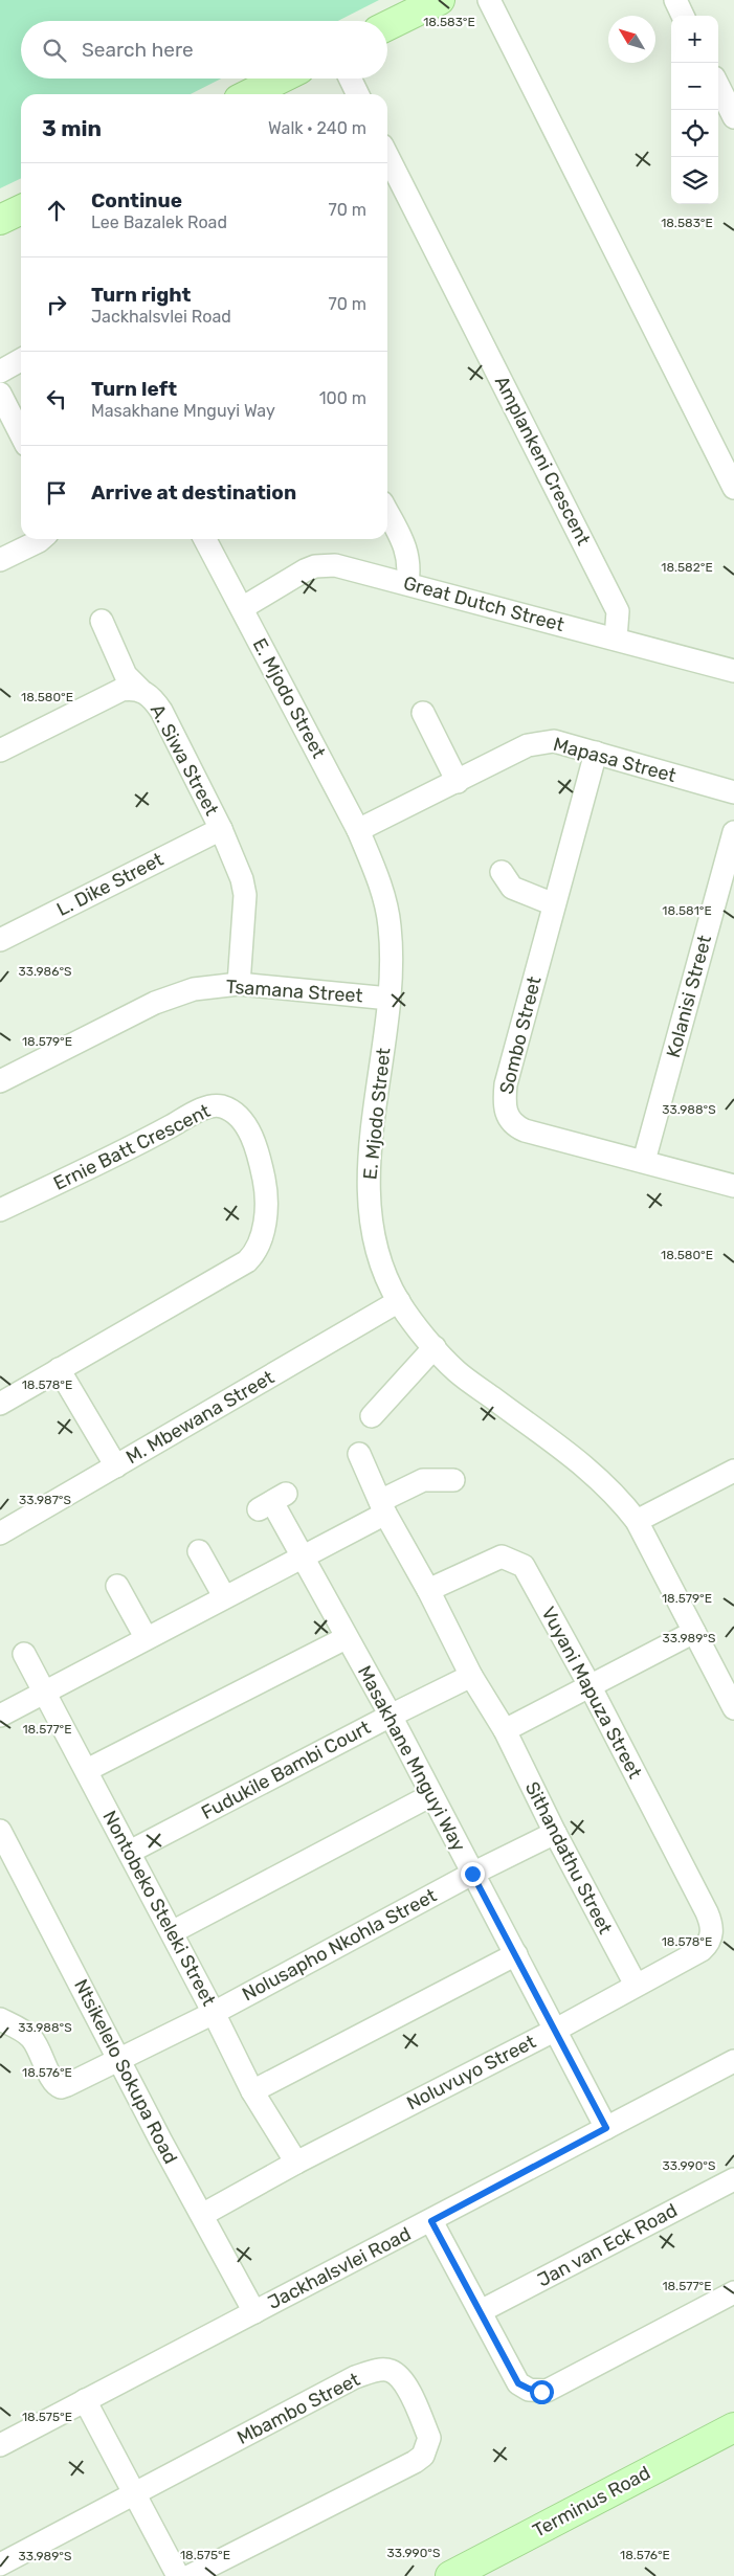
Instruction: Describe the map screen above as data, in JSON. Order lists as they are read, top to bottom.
{
  "streets": {
    "street": [
      "Amplankeni Crescent",
      "Great Dutch Street",
      "E. Mjodo Street",
      "A. Siwa Street",
      "Mapasa Street",
      "L. Dike Street",
      "Tsamana Street",
      "Kolanisi Street",
      "Sombo Street",
      "Ernie Batt Crescent",
      "M. Mbewana Street",
      "Vuyani Mapuza Street",
      "Masakhane Mnguyi Way",
      "Fudukile Bambi Court",
      "Sithandathu Street",
      "Nontobeko Steleki Street",
      "Nolusapho Nkohla Street",
      "Ntsikelelo Sokupa Road",
      "Noluvuyo Street",
      "Jan van Eck Road",
      "Jackhalsvlei Road",
      "Mbambo Street",
      "Terminus Road"
    ]
  },
  "crossings": [
    ["Amplankeni Crescent", "Great Dutch Street"],
    ["Great Dutch Street", "E. Mjodo Street"],
    ["E. Mjodo Street", "Mapasa Street"],
    ["E. Mjodo Street", "Tsamana Street"],
    ["E. Mjodo Street", "M. Mbewana Street"],
    ["A. Siwa Street", "L. Dike Street"],
    ["A. Siwa Street", "Tsamana Street"],
    ["Mapasa Street", "Sombo Street"],
    ["Kolanisi Street", "Sombo Street"],
    ["Vuyani Mapuza Street", "Sithandathu Street"],
    ["Vuyani Mapuza Street", "Noluvuyo Street"],
    ["Masakhane Mnguyi Way", "Fudukile Bambi Court"],
    ["Masakhane Mnguyi Way", "Nolusapho Nkohla Street"],
    ["Masakhane Mnguyi Way", "Noluvuyo Street"],
    ["Masakhane Mnguyi Way", "Jackhalsvlei Road"],
    ["Fudukile Bambi Court", "Sithandathu Street"],
    ["Fudukile Bambi Court", "Nontobeko Steleki Street"],
    ["Sithandathu Street", "Nolusapho Nkohla Street"],
    ["Sithandathu Street", "Noluvuyo Street"],
    ["Nontobeko Steleki Street", "Nolusapho Nkohla Street"],
    ["Nontobeko Steleki Street", "Noluvuyo Street"],
    ["Nolusapho Nkohla Street", "Ntsikelelo Sokupa Road"],
    ["Ntsikelelo Sokupa Road", "Noluvuyo Street"],
    ["Ntsikelelo Sokupa Road", "Jackhalsvlei Road"]
  ],
  "north": "top left",
  "page": {
    "map_buttons": ["+", "−"],
    "search": "Search here",
    "heading": ["3 min", "Walk · 240 m"],
    "list": [
      ["Continue", "Lee Bazalek Road", "70 m"],
      ["Turn right", "Jackhalsvlei Road", "70 m"],
      ["Turn left", "Masakhane Mnguyi Way", "100 m"],
      "Arrive at destination"
    ]
  },
  "coordinates": [
    "18.583°E",
    "18.582°E",
    "18.580°E",
    "18.581°E",
    "33.986°S",
    "18.579°E",
    "33.988°S",
    "18.578°E",
    "33.987°S",
    "33.989°S",
    "18.577°E",
    "18.576°E",
    "33.990°S",
    "18.575°E"
  ]
}
